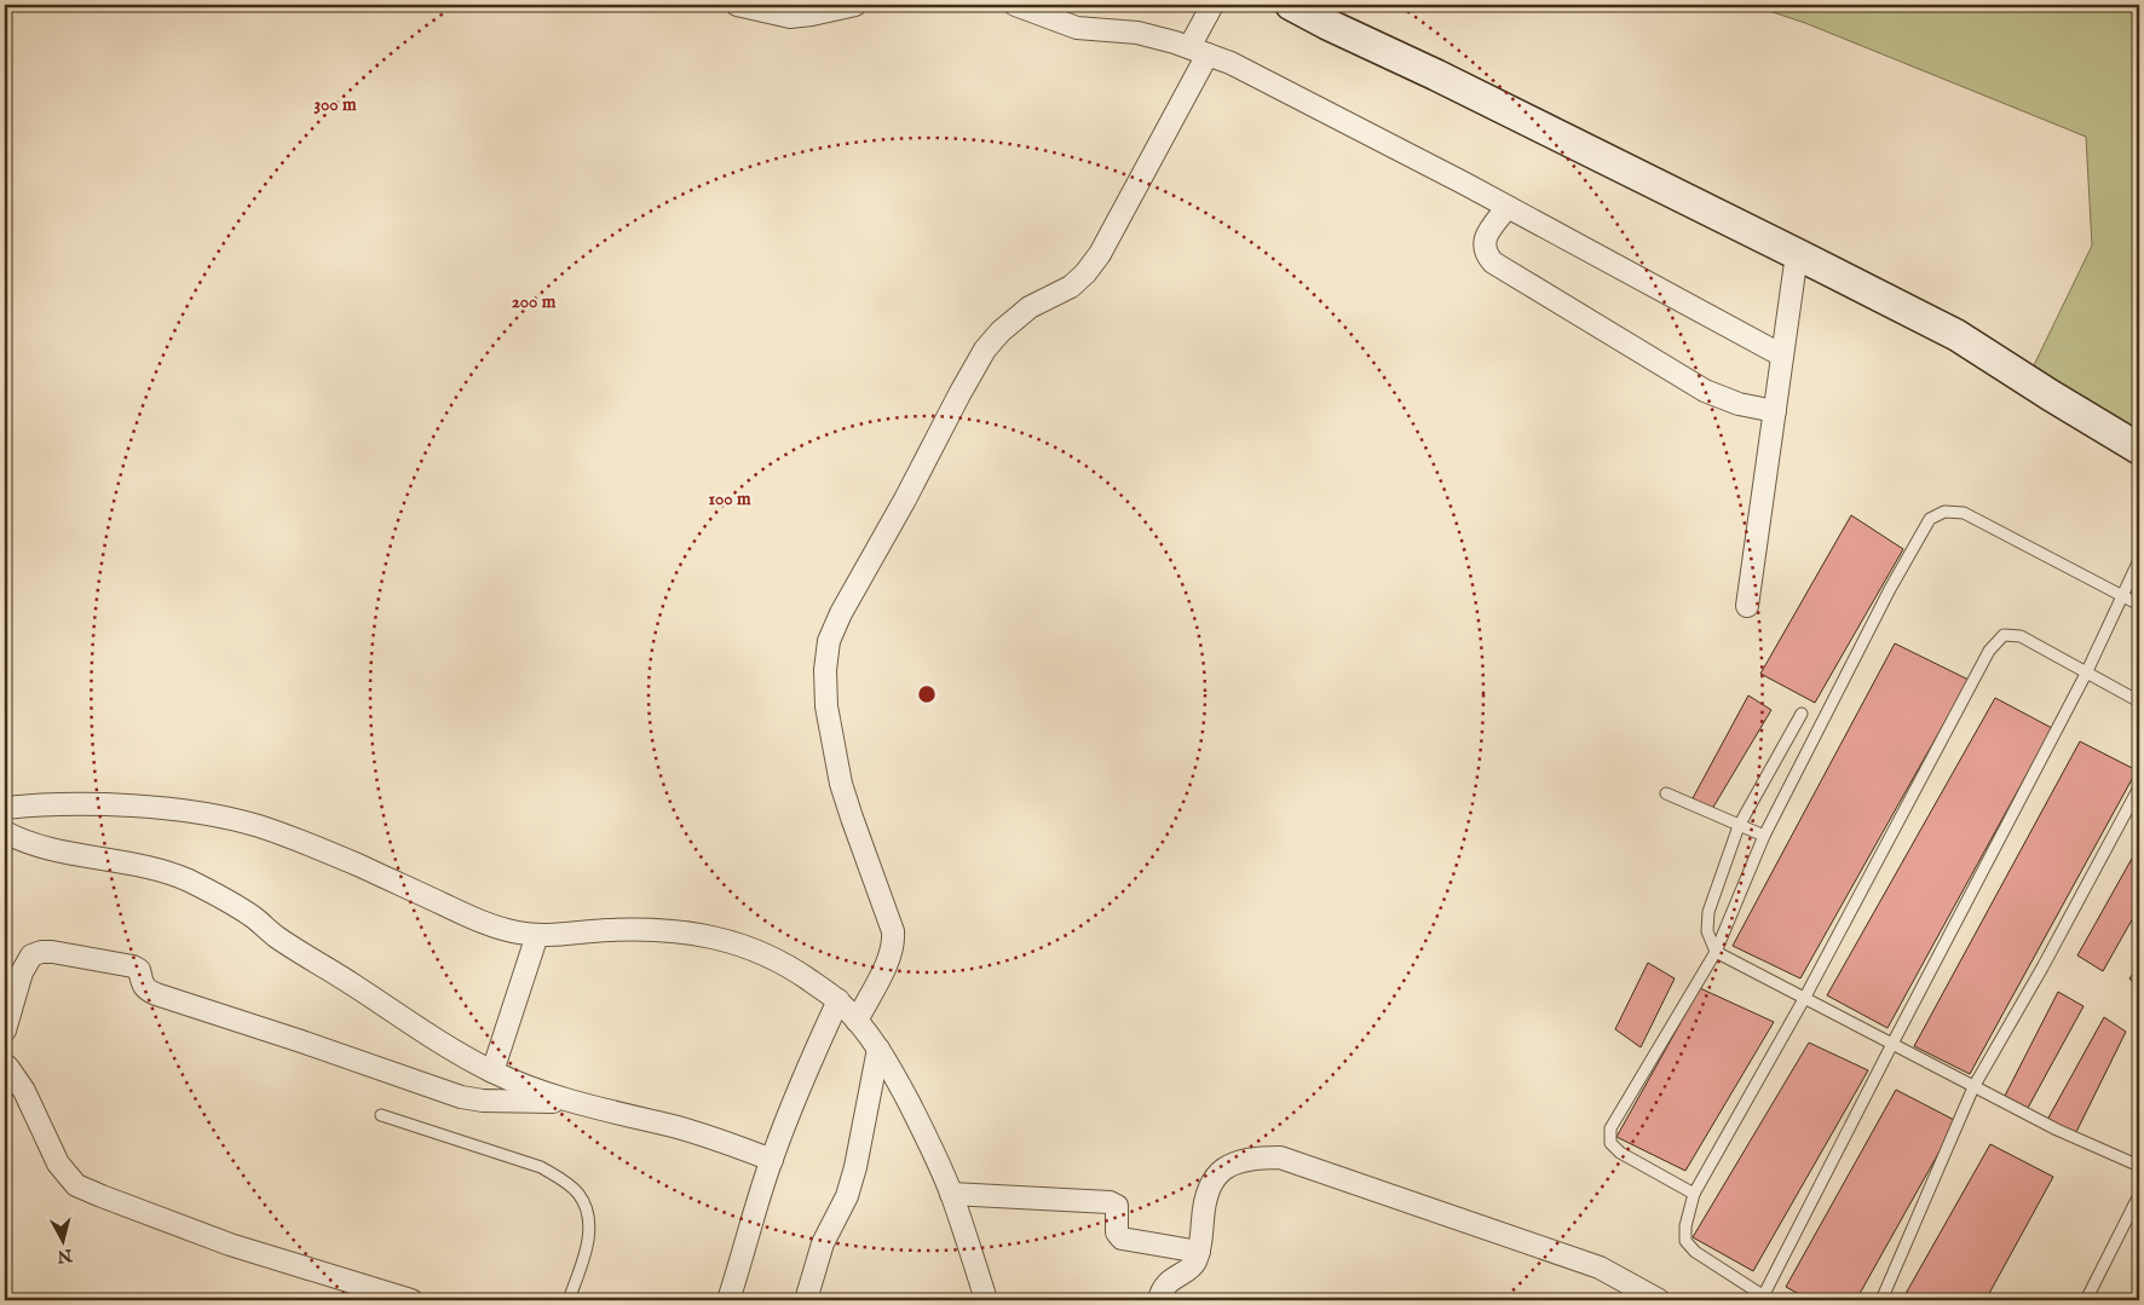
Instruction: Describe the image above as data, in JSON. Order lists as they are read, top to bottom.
{
  "north": "bottom",
  "rings": ["300 m", "200 m", "100 m"]
}
